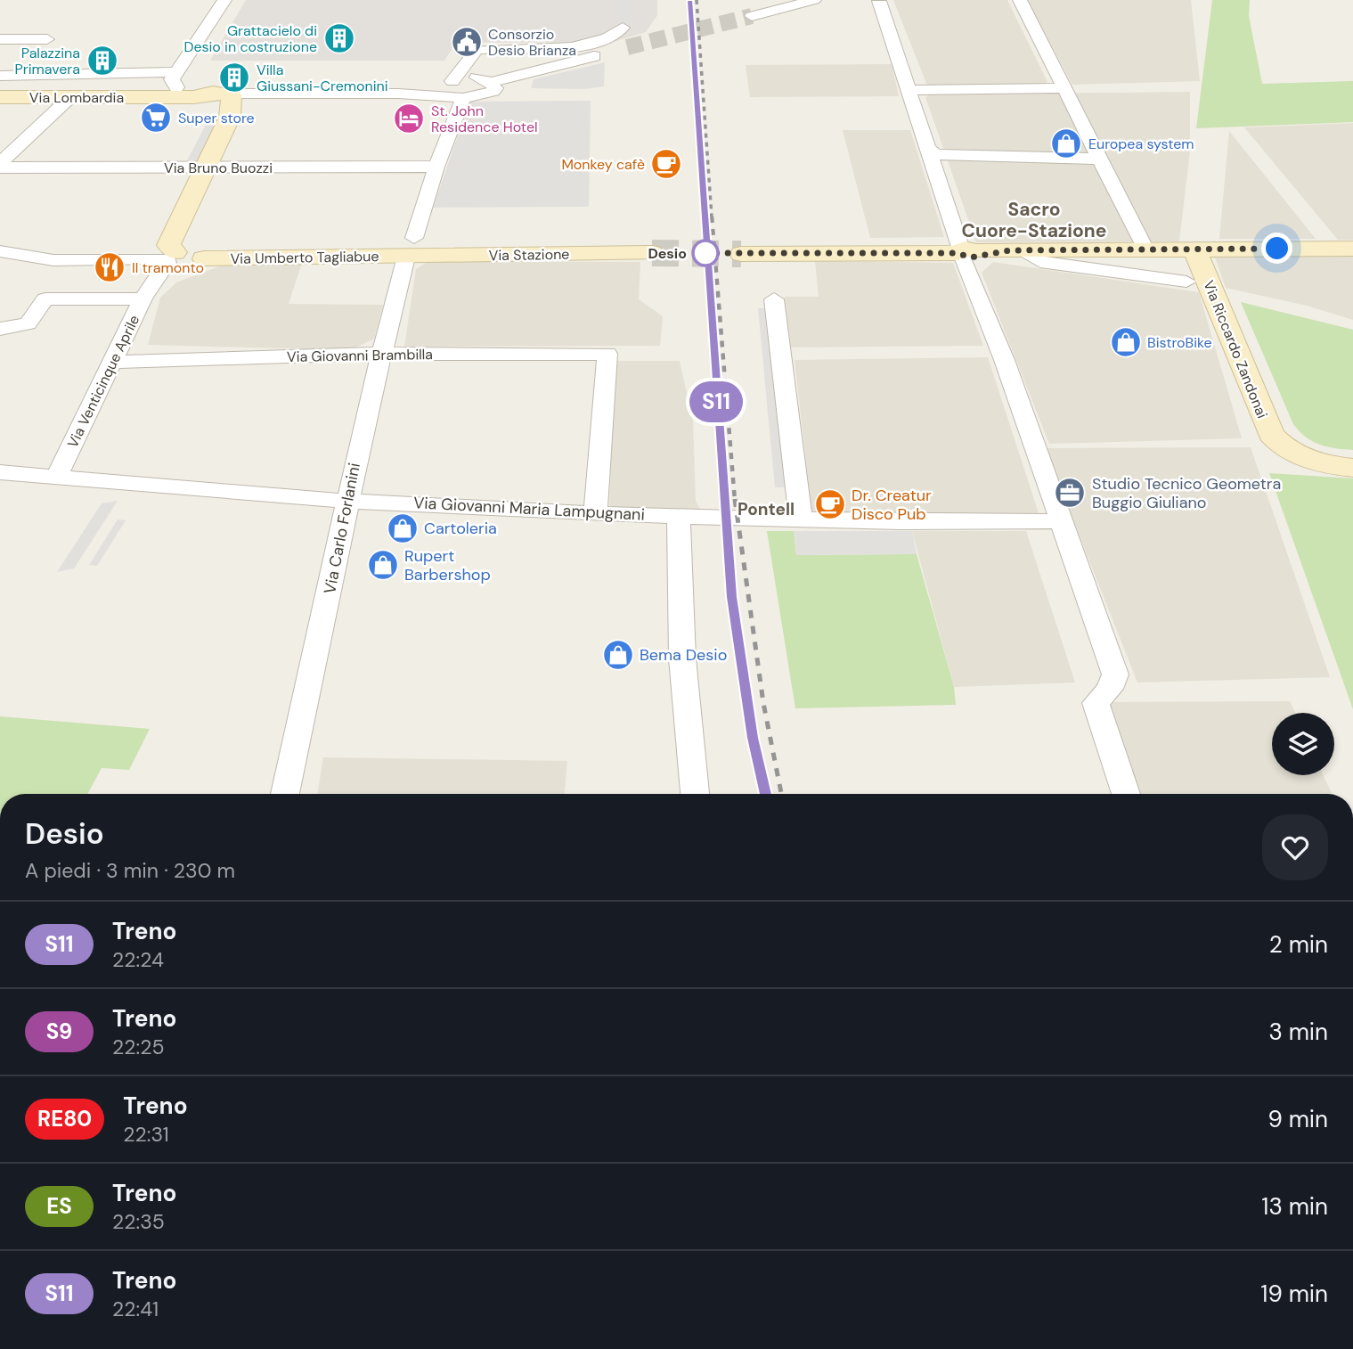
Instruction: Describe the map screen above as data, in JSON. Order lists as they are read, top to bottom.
{
  "streets": {
    "street": [
      "Via Lombardia",
      "Via Bruno Buozzi",
      "Via Stazione",
      "Via Umberto Tagliabue",
      "Via Riccardo Zandonai",
      "Via Giovanni Brambilla",
      "Via Venticinque Aprile",
      "Via Giovanni Maria Lampugnani",
      "Via Carlo Forlanini"
    ]
  },
  "crossings": [
    ["Via Lombardia", "Via Carlo Forlanini"],
    ["Via Bruno Buozzi", "Via Carlo Forlanini"],
    ["Via Stazione", "Via Umberto Tagliabue"],
    ["Via Stazione", "Via Carlo Forlanini"],
    ["Via Umberto Tagliabue", "Via Carlo Forlanini"],
    ["Via Giovanni Brambilla", "Via Venticinque Aprile"],
    ["Via Giovanni Brambilla", "Via Giovanni Maria Lampugnani"],
    ["Via Giovanni Brambilla", "Via Carlo Forlanini"],
    ["Via Venticinque Aprile", "Via Giovanni Maria Lampugnani"],
    ["Via Giovanni Maria Lampugnani", "Via Carlo Forlanini"]
  ],
  "districts": ["Sacro Cuore-Stazione", "Pontell"],
  "places": {
    "building": ["Grattacielo di Desio in costruzione", "Palazzina Primavera", "Villa Giussani-Cremonini"],
    "public building": ["Consorzio Desio Brianza"],
    "supermarket": ["Super store"],
    "hotel": ["St. John Residence Hotel"],
    "shop": [
      "Europea system",
      "BistroBike",
      "Cartoleria",
      "Rupert Barbershop",
      "Bema Desio"
    ],
    "cafe": ["Monkey cafè", "Dr. Creatur Disco Pub"],
    "other": ["Desio"],
    "restaurant": ["Il tramonto"],
    "office": ["Studio Tecnico Geometra Buggio Giuliano"]
  },
  "page": {
    "on_map": "S11",
    "heading": ["Desio", "A piedi · 3 min · 230 m"],
    "list": [
      {
        "mark": "S11",
        "name": "Treno",
        "note": "22:24",
        "value": "2 min"
      },
      {
        "mark": "S9",
        "name": "Treno",
        "note": "22:25",
        "value": "3 min"
      },
      {
        "mark": "RE80",
        "name": "Treno",
        "note": "22:31",
        "value": "9 min"
      },
      {
        "mark": "ES",
        "name": "Treno",
        "note": "22:35",
        "value": "13 min"
      },
      {
        "mark": "S11",
        "name": "Treno",
        "note": "22:41",
        "value": "19 min"
      }
    ]
  }
}
